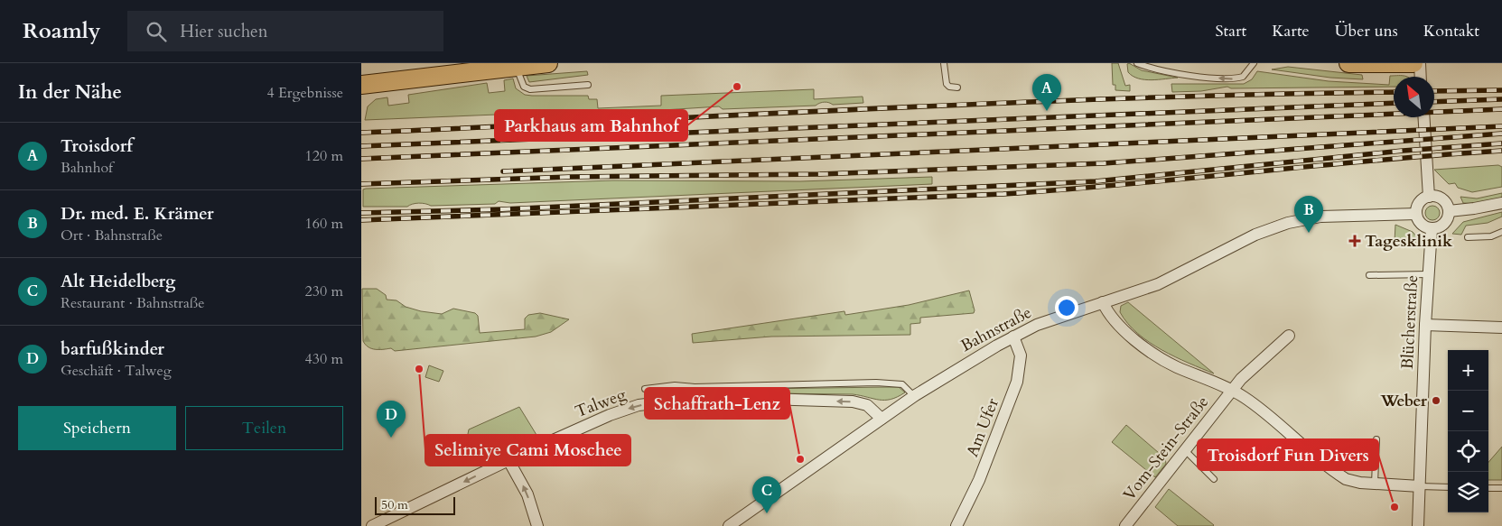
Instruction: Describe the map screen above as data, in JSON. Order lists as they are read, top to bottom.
{
  "streets": {
    "street": [
      "Blücherstraße",
      "Bahnstraße",
      "Talweg",
      "Am Ufer",
      "Vom-Stein-Straße"
    ]
  },
  "crossings": [
    ["Blücherstraße", "Bahnstraße"],
    ["Bahnstraße", "Talweg"],
    ["Bahnstraße", "Am Ufer"]
  ],
  "places": {
    "other": [
      "Parkhaus am Bahnhof",
      "Selimiye Cami Moschee",
      "Weber",
      "Schaffrath-Lenz",
      "Troisdorf Fun Divers"
    ],
    "health": ["Tagesklinik"]
  },
  "scale_bar": "50 m",
  "north": "top left",
  "page": {
    "header": "Roamly",
    "search": "Hier suchen",
    "nav": [
      "Start",
      "Karte",
      "Über uns",
      "Kontakt"
    ],
    "heading": ["In der Nähe", "4 Ergebnisse"],
    "pins": [
      "A",
      "B",
      "D",
      "C"
    ],
    "list": [
      {
        "mark": "A",
        "name": "Troisdorf",
        "note": "Bahnhof",
        "value": "120 m"
      },
      {
        "mark": "B",
        "name": "Dr. med. E. Krämer",
        "note": "Ort · Bahnstraße",
        "value": "160 m"
      },
      {
        "mark": "C",
        "name": "Alt Heidelberg",
        "note": "Restaurant · Bahnstraße",
        "value": "230 m"
      },
      {
        "mark": "D",
        "name": "barfußkinder",
        "note": "Geschäft · Talweg",
        "value": "430 m"
      }
    ],
    "map_buttons": ["+", "−"],
    "buttons": ["Speichern", "Teilen"],
    "scale": "50 m"
  }
}
